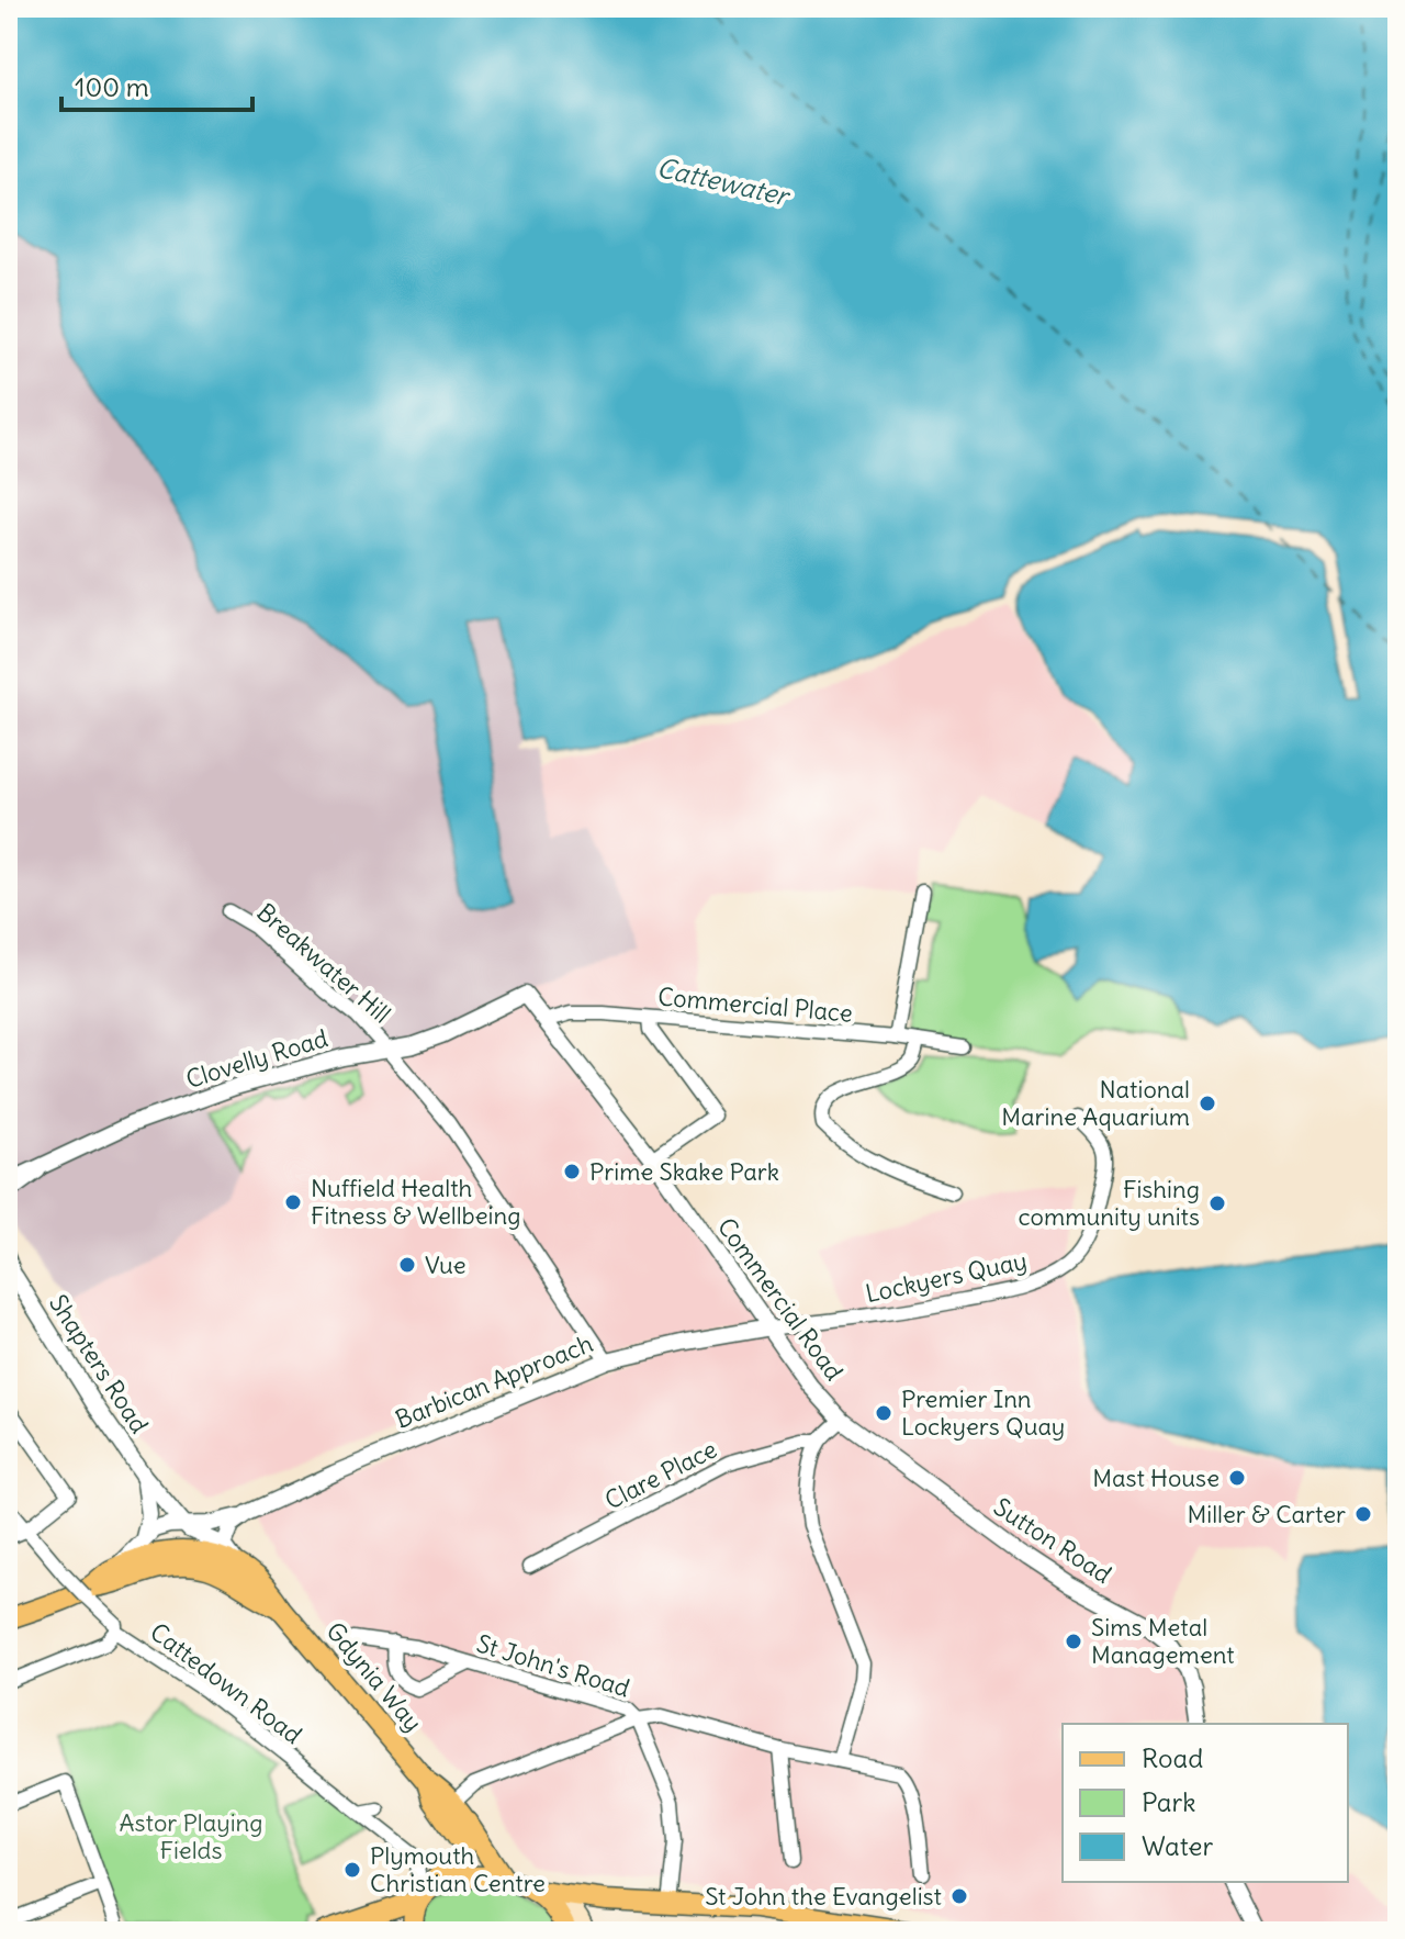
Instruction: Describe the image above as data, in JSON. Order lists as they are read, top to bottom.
{
  "streets": {
    "main road": ["Gdynia Way"],
    "street": [
      "Breakwater Hill",
      "Commercial Place",
      "Clovelly Road",
      "Lockyers Quay",
      "Commercial Road",
      "Shapters Road",
      "Barbican Approach",
      "Clare Place",
      "Sutton Road",
      "St John's Road",
      "Cattedown Road"
    ]
  },
  "crossings": [
    ["Breakwater Hill", "Clovelly Road"],
    ["Breakwater Hill", "Barbican Approach"],
    ["Commercial Place", "Commercial Road"],
    ["Clovelly Road", "Commercial Road"],
    ["Lockyers Quay", "Commercial Road"],
    ["Lockyers Quay", "Barbican Approach"],
    ["Commercial Road", "Barbican Approach"],
    ["Commercial Road", "Sutton Road"],
    ["Shapters Road", "Barbican Approach"],
    ["Gdynia Way", "Cattedown Road"]
  ],
  "water": ["Cattewater"],
  "parks": ["Astor Playing Fields"],
  "places": [
    "National Marine Aquarium",
    "Prime Skake Park",
    "Nuffield Health Fitness & Wellbeing",
    "Fishing community units",
    "Vue",
    "Premier Inn Lockyers Quay",
    "Mast House",
    "Miller & Carter",
    "Sims Metal Management",
    "Plymouth Christian Centre",
    "St John the Evangelist"
  ],
  "legend": ["Road", "Park", "Water"],
  "scale_bar": "100 m"
}
